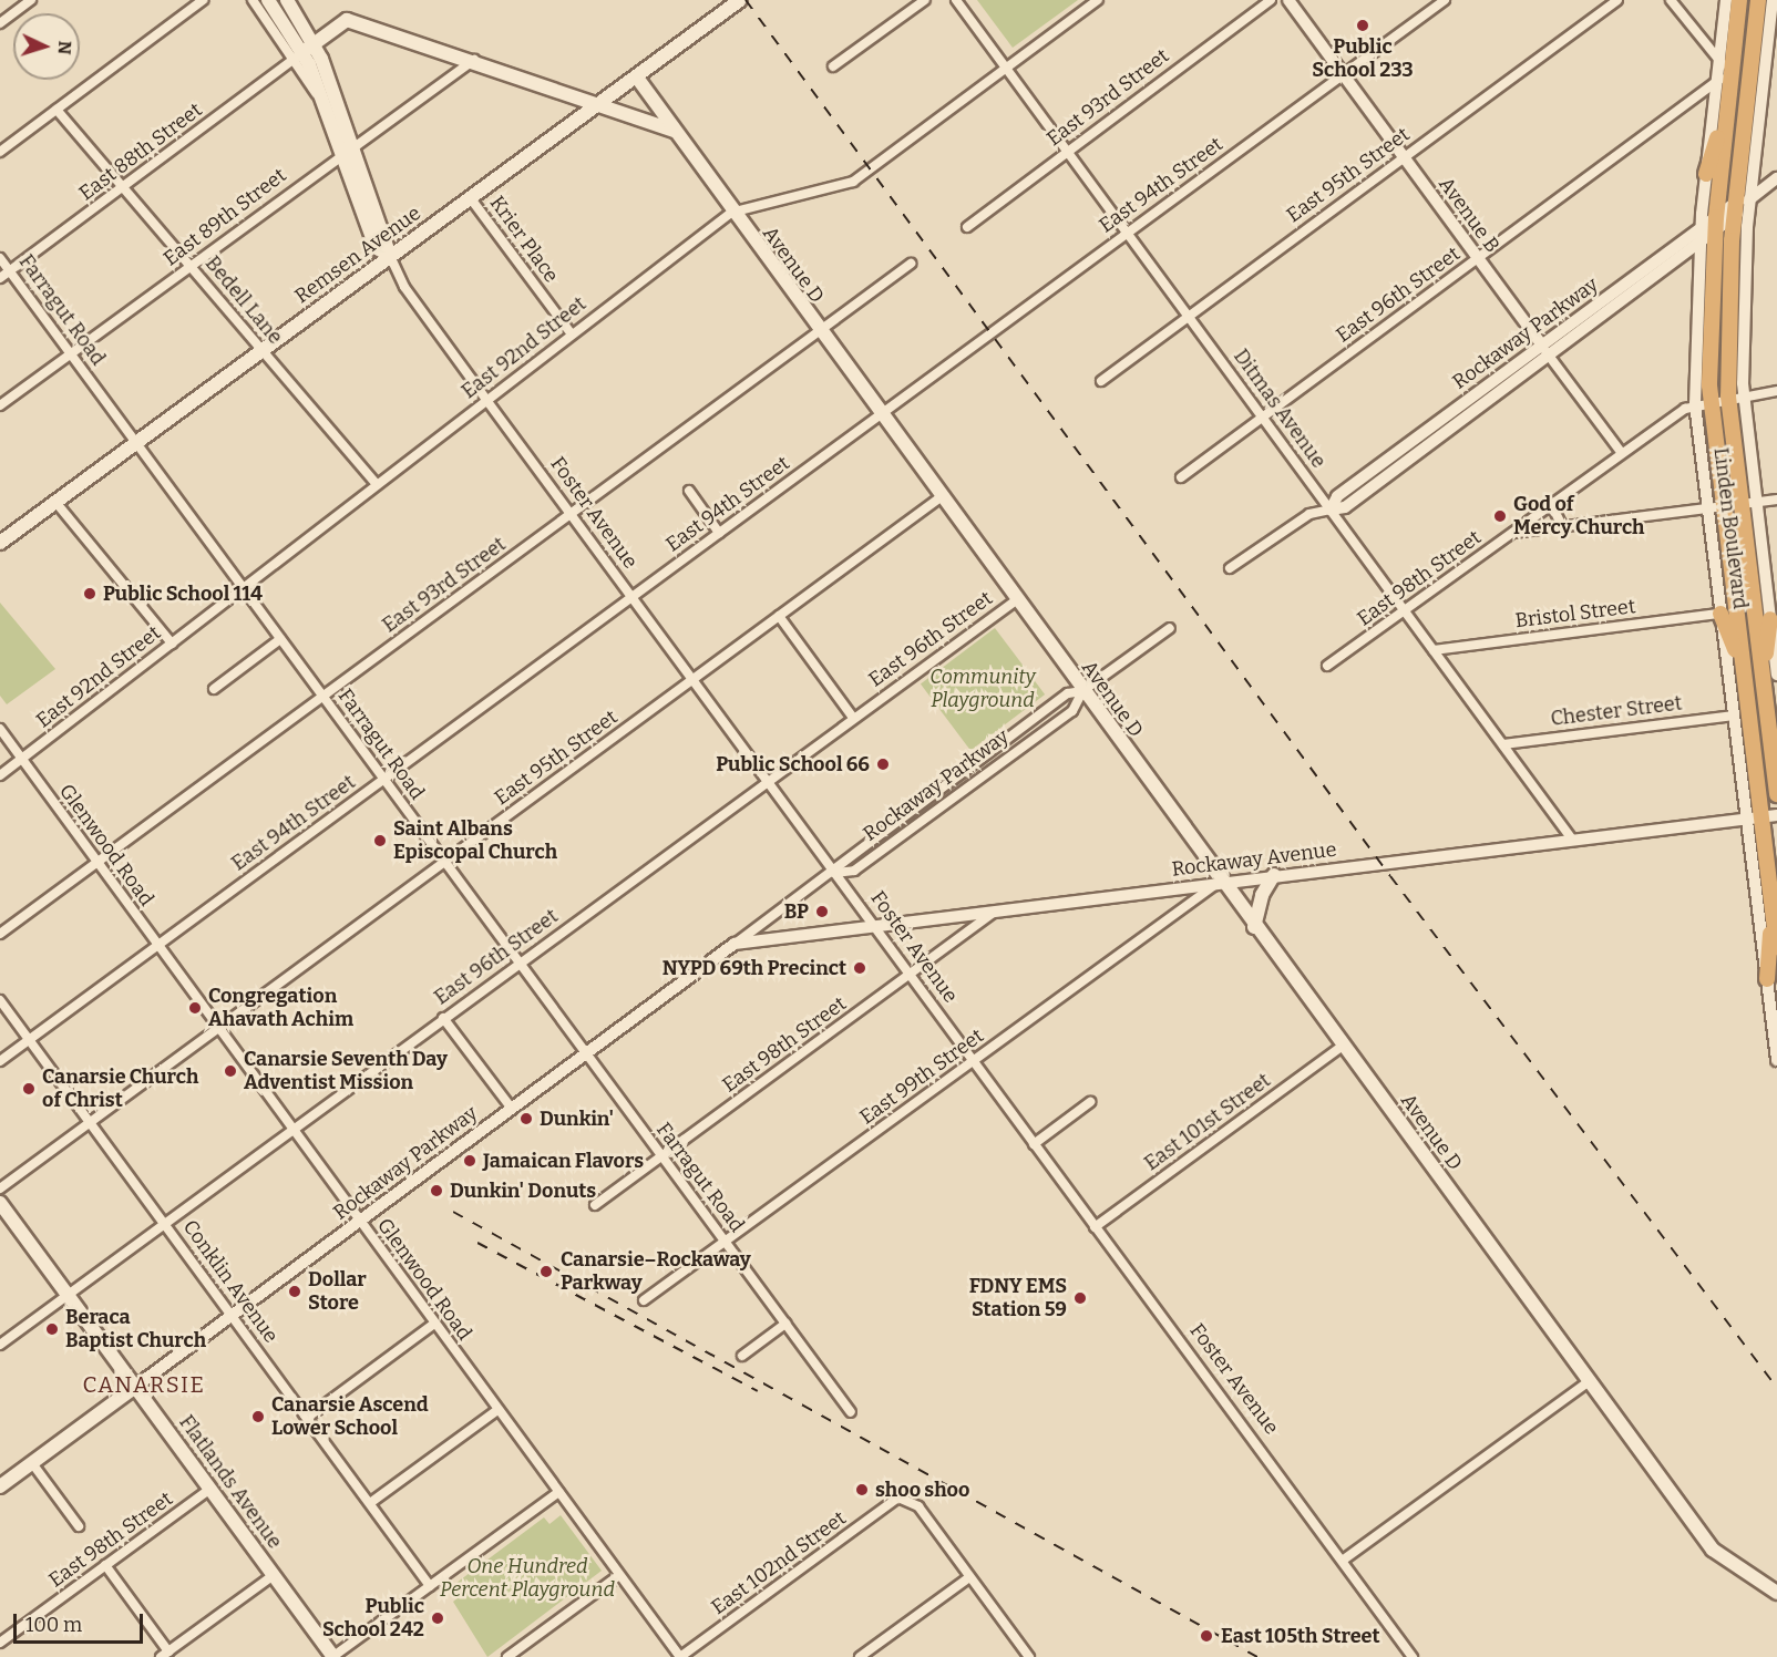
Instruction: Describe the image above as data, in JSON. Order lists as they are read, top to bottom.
{
  "streets": {
    "highway": ["Linden Boulevard"],
    "main road": [
      "Remsen Avenue",
      "Avenue D",
      "Rockaway Parkway",
      "Foster Avenue",
      "Flatlands Avenue"
    ],
    "street": [
      "East 93rd Street",
      "East 88th Street",
      "East 95th Street",
      "East 94th Street",
      "Avenue B",
      "East 89th Street",
      "Krier Place",
      "East 96th Street",
      "Bedell Lane",
      "Farragut Road",
      "East 92nd Street",
      "Ditmas Avenue",
      "East 98th Street",
      "Bristol Street",
      "Chester Street",
      "Glenwood Road",
      "Rockaway Avenue",
      "East 99th Street",
      "East 101st Street",
      "Conklin Avenue",
      "East 102nd Street"
    ]
  },
  "crossings": [
    ["East 93rd Street", "Avenue D"],
    ["East 93rd Street", "Farragut Road"],
    ["East 93rd Street", "Ditmas Avenue"],
    ["East 93rd Street", "Foster Avenue"],
    ["East 93rd Street", "Glenwood Road"],
    ["East 88th Street", "Bedell Lane"],
    ["East 88th Street", "Farragut Road"],
    ["East 88th Street", "Foster Avenue"],
    ["East 95th Street", "Avenue B"],
    ["East 95th Street", "Avenue D"],
    ["East 95th Street", "Farragut Road"],
    ["East 95th Street", "Ditmas Avenue"],
    ["East 95th Street", "Foster Avenue"],
    ["East 95th Street", "Glenwood Road"],
    ["East 95th Street", "Conklin Avenue"],
    ["East 94th Street", "Avenue B"],
    ["East 94th Street", "Avenue D"],
    ["East 94th Street", "Farragut Road"],
    ["East 94th Street", "Ditmas Avenue"],
    ["East 94th Street", "Foster Avenue"],
    ["East 94th Street", "Glenwood Road"],
    ["East 94th Street", "Conklin Avenue"],
    ["Avenue B", "East 96th Street"],
    ["Avenue B", "Rockaway Parkway"],
    ["Avenue B", "East 98th Street"],
    ["East 89th Street", "Bedell Lane"],
    ["East 89th Street", "Farragut Road"],
    ["East 89th Street", "Foster Avenue"],
    ["Krier Place", "Remsen Avenue"],
    ["Krier Place", "East 92nd Street"],
    ["Remsen Avenue", "Avenue D"],
    ["Remsen Avenue", "Bedell Lane"],
    ["Remsen Avenue", "Farragut Road"],
    ["Remsen Avenue", "Foster Avenue"],
    ["Avenue D", "East 96th Street"],
    ["Avenue D", "Rockaway Parkway"],
    ["Avenue D", "East 92nd Street"],
    ["Avenue D", "Rockaway Avenue"],
    ["Avenue D", "East 99th Street"],
    ["Avenue D", "East 101st Street"],
    ["East 96th Street", "Farragut Road"],
    ["East 96th Street", "Ditmas Avenue"],
    ["East 96th Street", "Foster Avenue"],
    ["East 96th Street", "Linden Boulevard"],
    ["East 96th Street", "Glenwood Road"],
    ["East 96th Street", "Conklin Avenue"],
    ["East 96th Street", "Flatlands Avenue"],
    ["Bedell Lane", "East 92nd Street"],
    ["Farragut Road", "Rockaway Parkway"],
    ["Farragut Road", "East 92nd Street"],
    ["Farragut Road", "East 98th Street"],
    ["Farragut Road", "East 99th Street"],
    ["Rockaway Parkway", "Ditmas Avenue"],
    ["Rockaway Parkway", "Foster Avenue"],
    ["Rockaway Parkway", "Linden Boulevard"],
    ["Rockaway Parkway", "Glenwood Road"],
    ["Rockaway Parkway", "Rockaway Avenue"],
    ["Rockaway Parkway", "Conklin Avenue"],
    ["Rockaway Parkway", "Flatlands Avenue"],
    ["East 92nd Street", "Ditmas Avenue"],
    ["East 92nd Street", "Foster Avenue"],
    ["East 92nd Street", "Glenwood Road"],
    ["Ditmas Avenue", "East 98th Street"],
    ["Ditmas Avenue", "Bristol Street"],
    ["Ditmas Avenue", "Chester Street"],
    ["Ditmas Avenue", "Rockaway Avenue"],
    ["Foster Avenue", "East 98th Street"],
    ["Foster Avenue", "Rockaway Avenue"],
    ["Foster Avenue", "East 99th Street"],
    ["Foster Avenue", "East 101st Street"],
    ["Linden Boulevard", "East 98th Street"],
    ["Linden Boulevard", "Bristol Street"],
    ["Linden Boulevard", "Chester Street"],
    ["Linden Boulevard", "Rockaway Avenue"],
    ["East 98th Street", "Rockaway Avenue"],
    ["East 98th Street", "Flatlands Avenue"],
    ["Glenwood Road", "East 102nd Street"],
    ["Rockaway Avenue", "East 99th Street"]
  ],
  "districts": ["CANARSIE"],
  "parks": ["Community Playground", "One Hundred Percent Playground"],
  "places": [
    "Public School 233",
    "God of Mercy Church",
    "Public School 114",
    "Public School 66",
    "Saint Albans Episcopal Church",
    "BP",
    "NYPD 69th Precinct",
    "Congregation Ahavath Achim",
    "Canarsie Seventh Day Adventist Mission",
    "Canarsie Church of Christ",
    "Dunkin'",
    "Jamaican Flavors",
    "Dunkin' Donuts",
    "Canarsie–Rockaway Parkway",
    "Dollar Store",
    "FDNY EMS Station 59",
    "Beraca Baptist Church",
    "Canarsie Ascend Lower School",
    "shoo shoo",
    "Public School 242",
    "East 105th Street"
  ],
  "scale_bar": "100 m",
  "north": "right"
}
